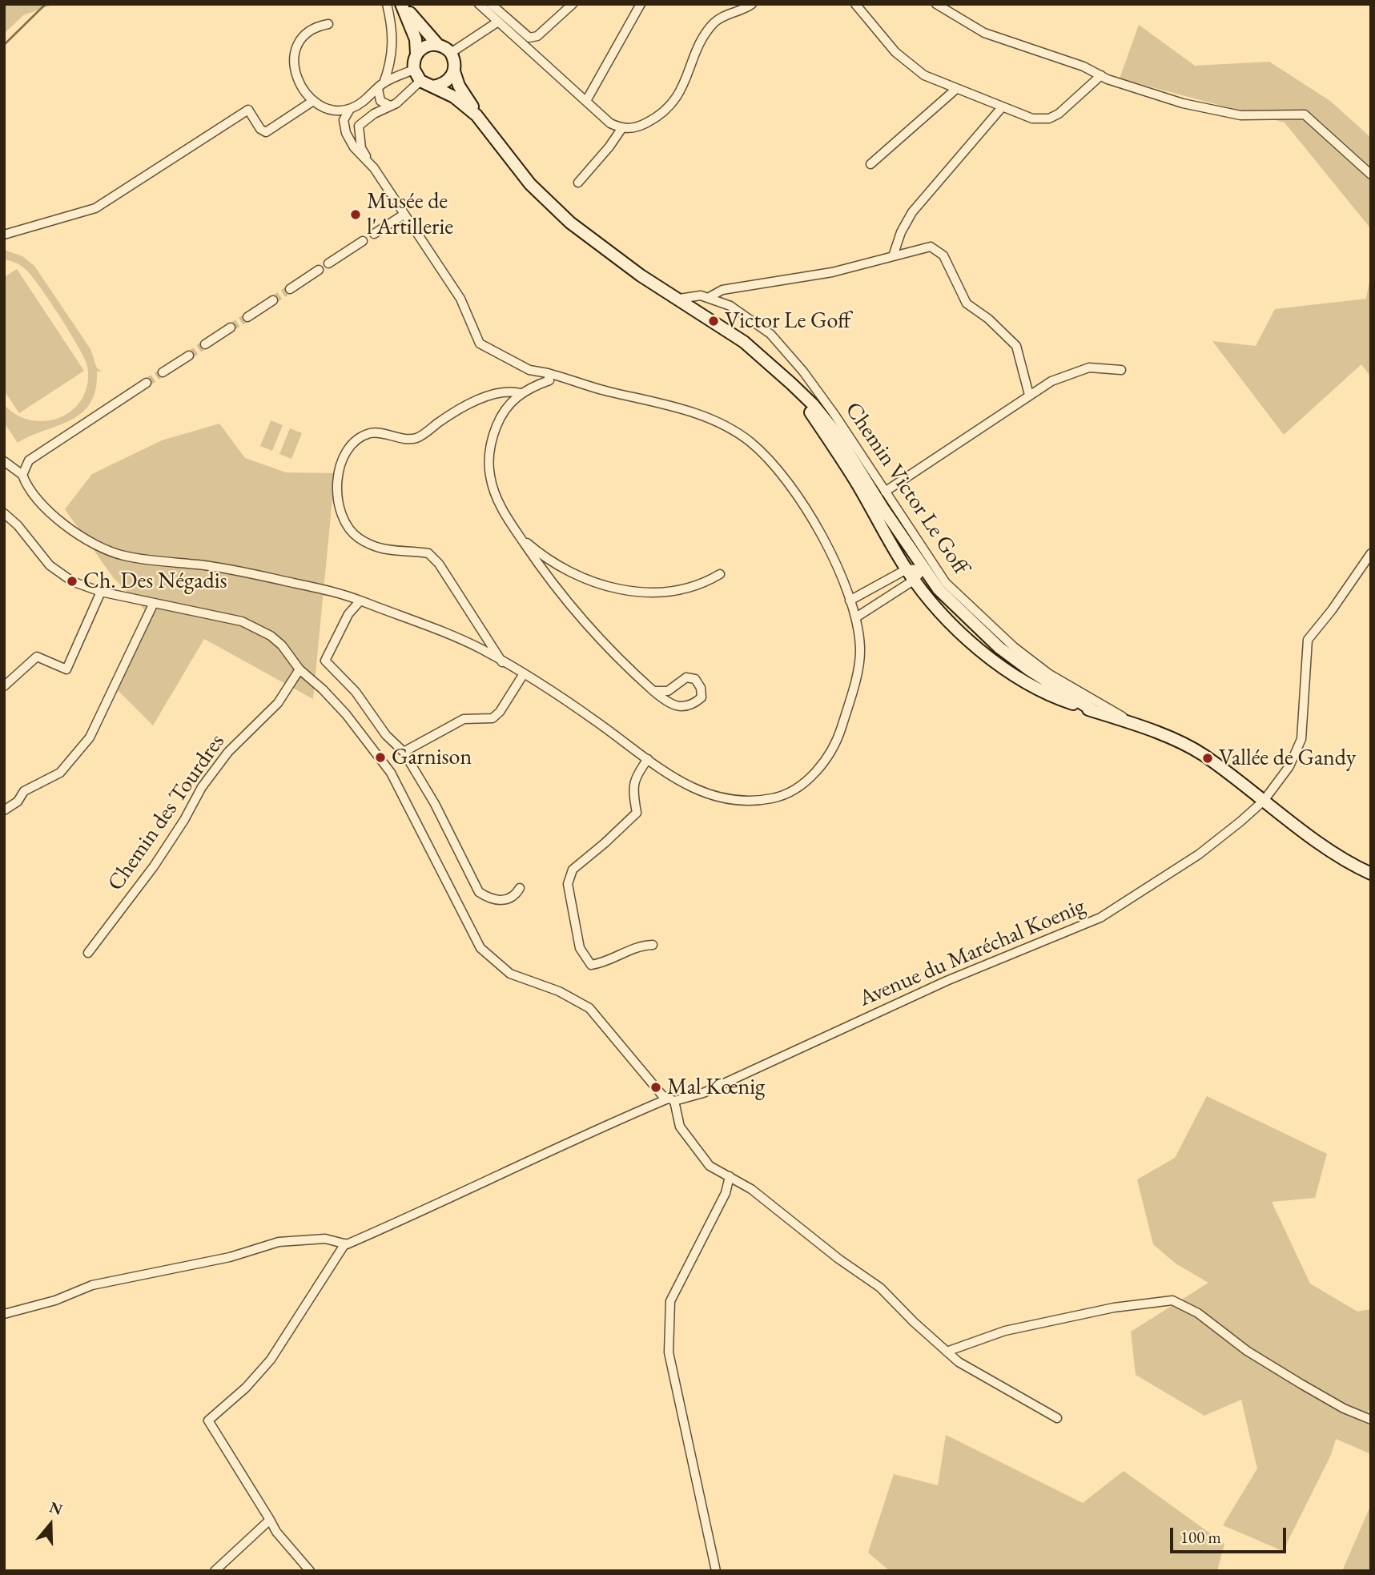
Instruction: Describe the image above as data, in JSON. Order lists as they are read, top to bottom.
{
  "streets": {
    "street": ["Chemin Victor Le Goff", "Chemin des Tourdres", "Avenue du Maréchal Koenig"]
  },
  "places": [
    "Musée de l'Artillerie",
    "Victor Le Goff",
    "Ch. Des Négadis",
    "Garnison",
    "Vallée de Gandy",
    "Mal Kœnig"
  ],
  "scale_bar": "100 m",
  "north": "top"
}
